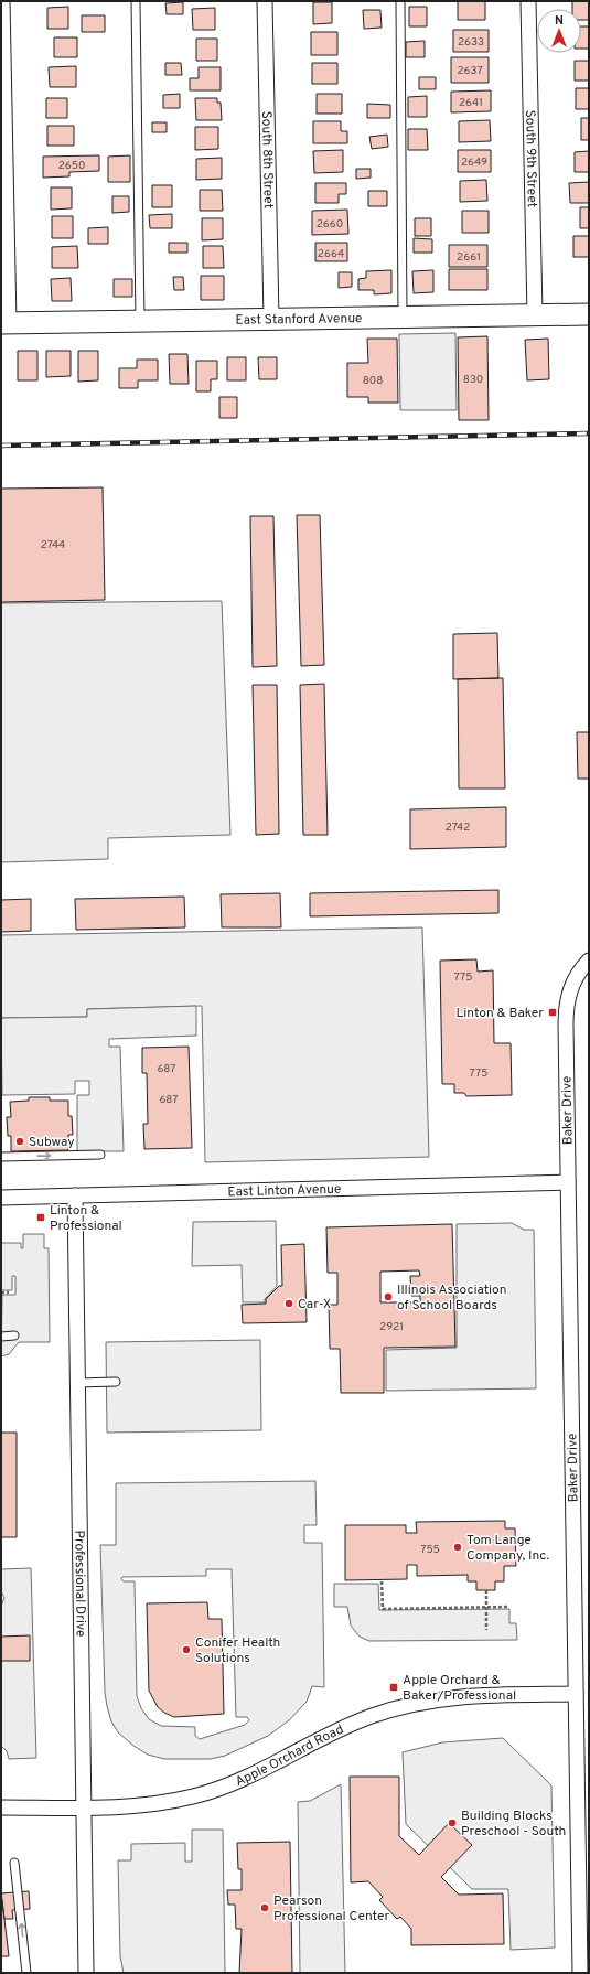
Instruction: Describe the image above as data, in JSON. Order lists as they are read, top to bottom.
{
  "streets": {
    "main road": ["East Stanford Avenue"],
    "street": [
      "South 9th Street",
      "South 8th Street",
      "Baker Drive",
      "East Linton Avenue",
      "Professional Drive",
      "Apple Orchard Road"
    ]
  },
  "crossings": [
    ["South 9th Street", "East Stanford Avenue"],
    ["South 8th Street", "East Stanford Avenue"],
    ["Baker Drive", "East Linton Avenue"],
    ["Baker Drive", "Apple Orchard Road"],
    ["East Linton Avenue", "Professional Drive"],
    ["Professional Drive", "Apple Orchard Road"]
  ],
  "places": {
    "transit": ["Linton & Baker", "Linton & Professional", "Apple Orchard & Baker/Professional"],
    "other": [
      "Subway",
      "Illinois Association of School Boards",
      "Car-X",
      "Tom Lange Company, Inc.",
      "Conifer Health Solutions",
      "Building Blocks Preschool - South",
      "Pearson Professional Center"
    ]
  },
  "house_numbers": [
    "2633",
    "2637",
    "2641",
    "2649",
    "2650",
    "2660",
    "2664",
    "2661",
    "830",
    "808",
    "2744",
    "2742",
    "775",
    "687",
    "775",
    "687",
    "2921",
    "755"
  ],
  "north": "top"
}
